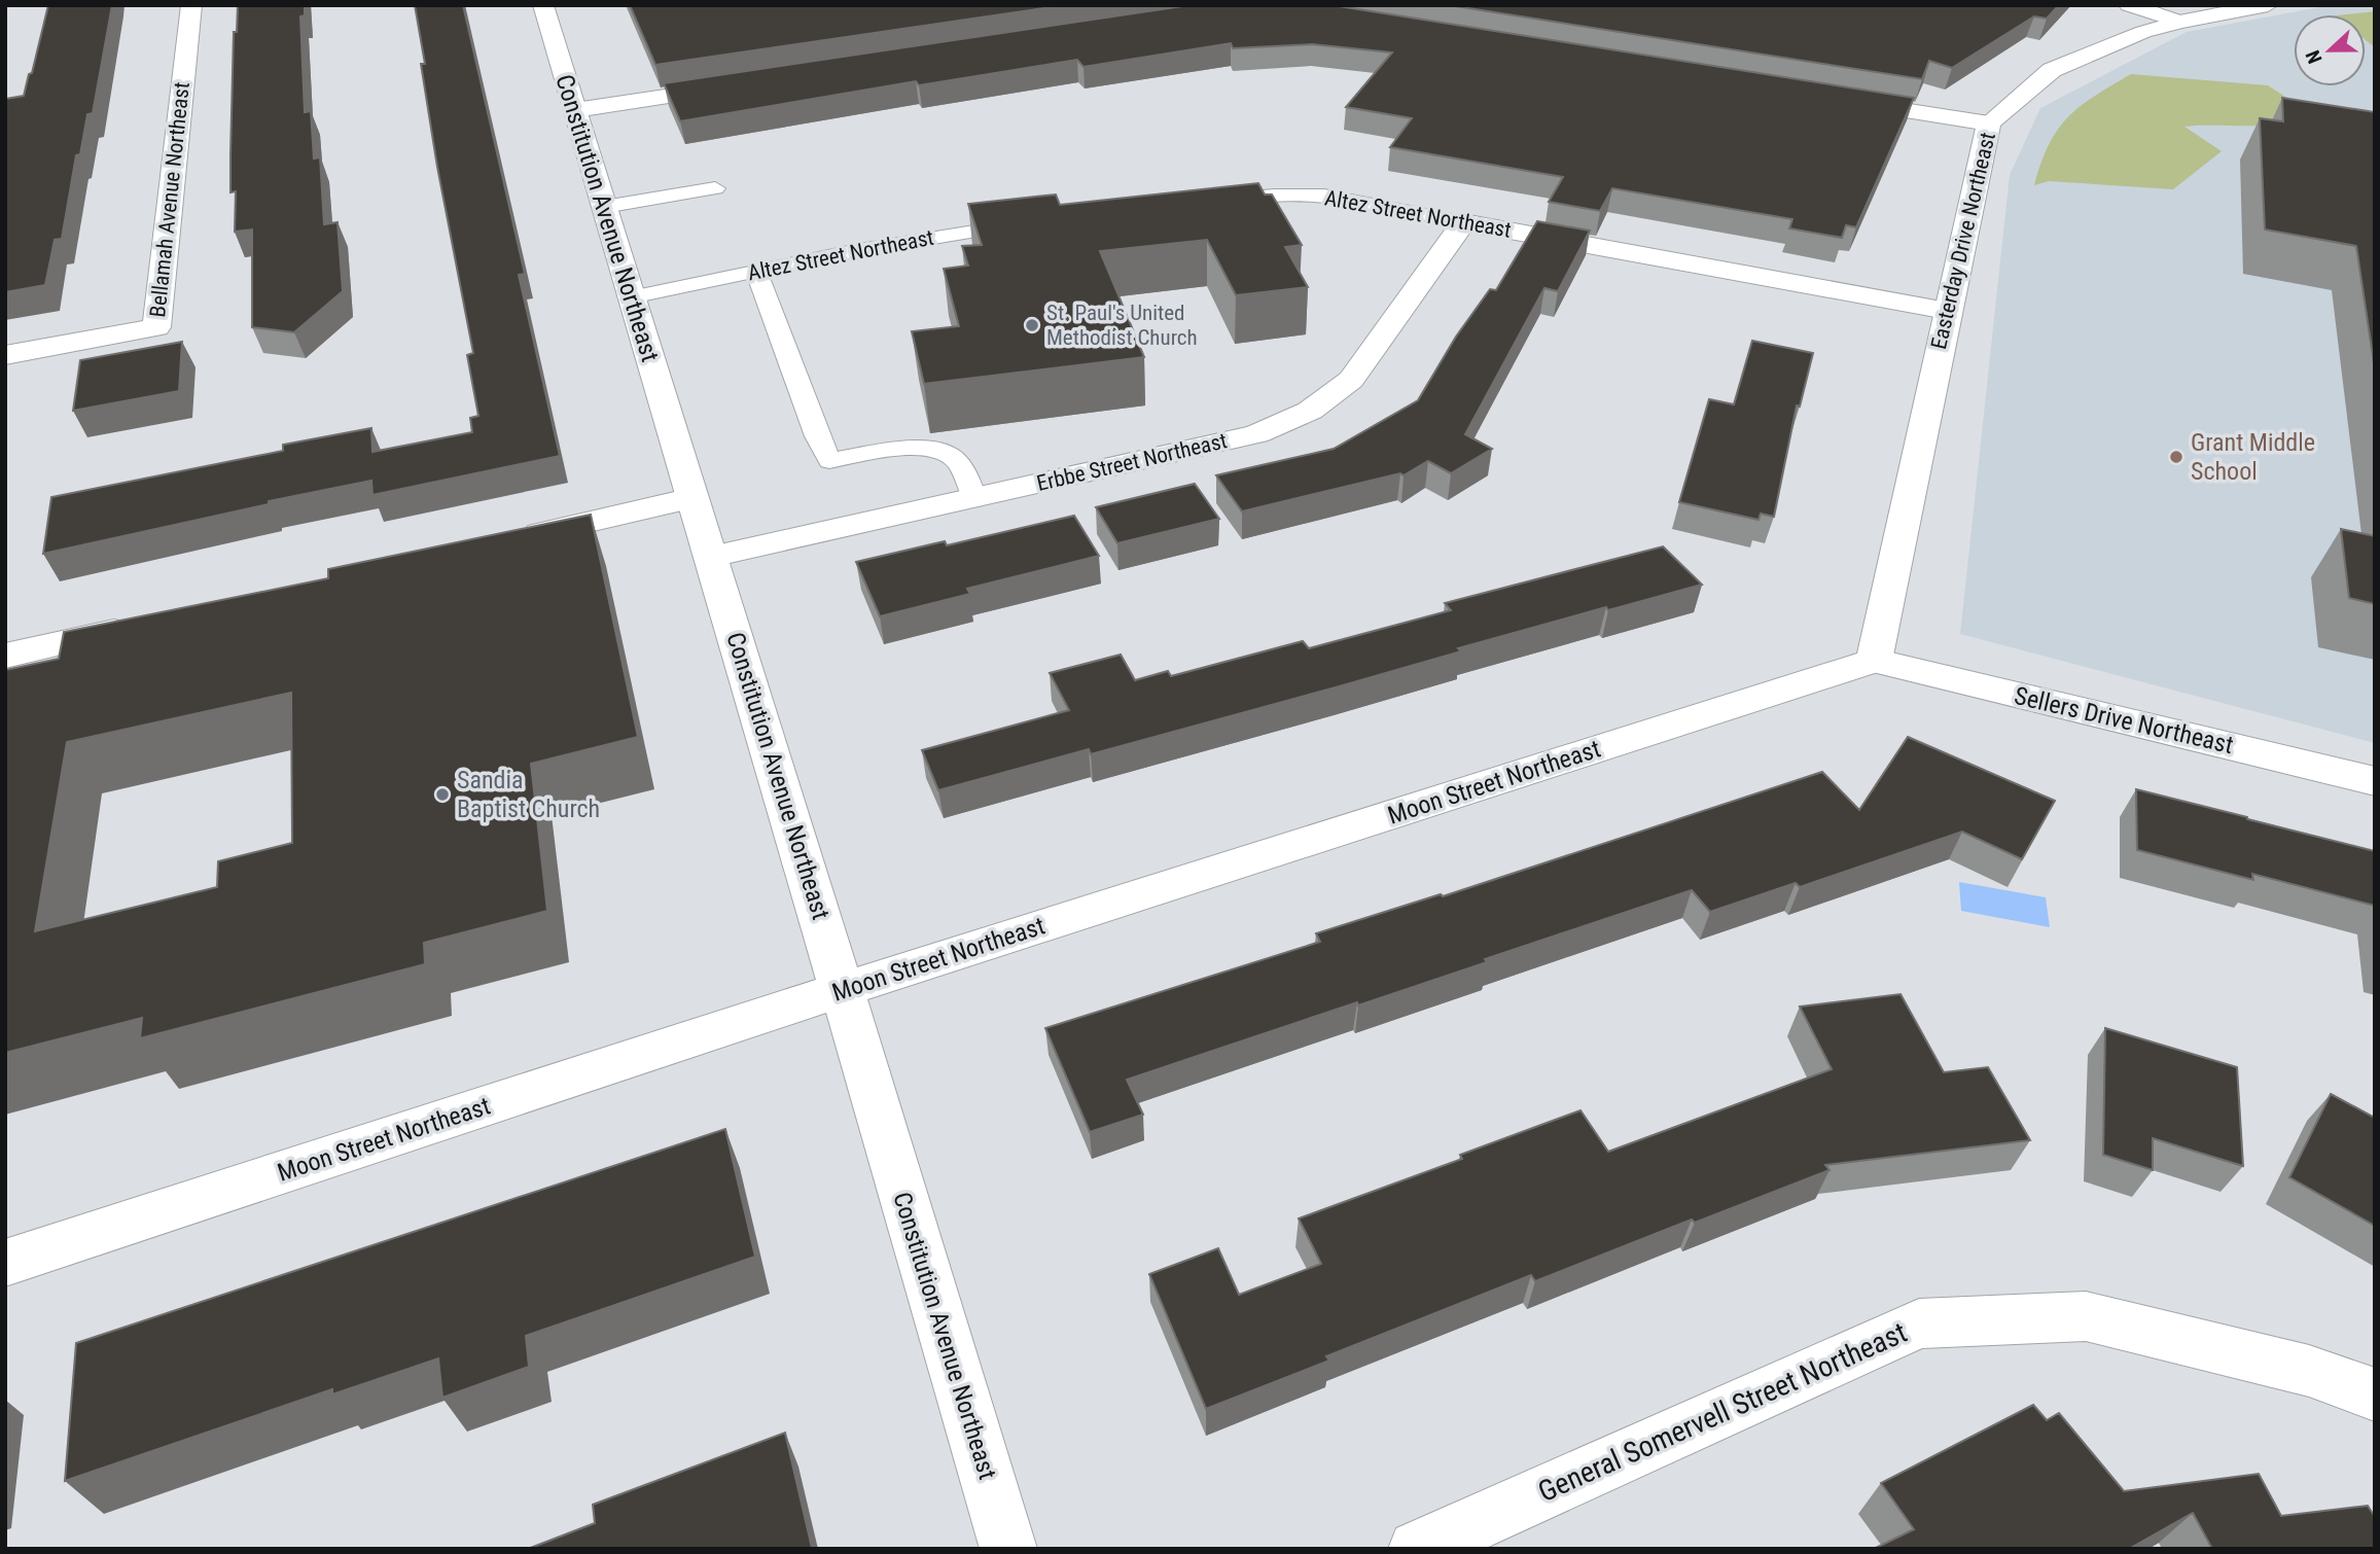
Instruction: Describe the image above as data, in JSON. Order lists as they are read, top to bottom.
{
  "streets": {
    "street": [
      "Bellamah Avenue Northeast",
      "Altez Street Northeast",
      "Constitution Avenue Northeast",
      "Easterday Drive Northeast",
      "Erbbe Street Northeast",
      "Sellers Drive Northeast",
      "Moon Street Northeast",
      "General Somervell Street Northeast"
    ]
  },
  "crossings": [
    ["Altez Street Northeast", "Constitution Avenue Northeast"],
    ["Altez Street Northeast", "Easterday Drive Northeast"],
    ["Altez Street Northeast", "Erbbe Street Northeast"],
    ["Constitution Avenue Northeast", "Erbbe Street Northeast"],
    ["Constitution Avenue Northeast", "Moon Street Northeast"],
    ["Easterday Drive Northeast", "Sellers Drive Northeast"],
    ["Easterday Drive Northeast", "Moon Street Northeast"],
    ["Sellers Drive Northeast", "Moon Street Northeast"]
  ],
  "places": ["St. Paul's United Methodist Church", "Grant Middle School", "Sandia Baptist Church"],
  "north": "left"
}
